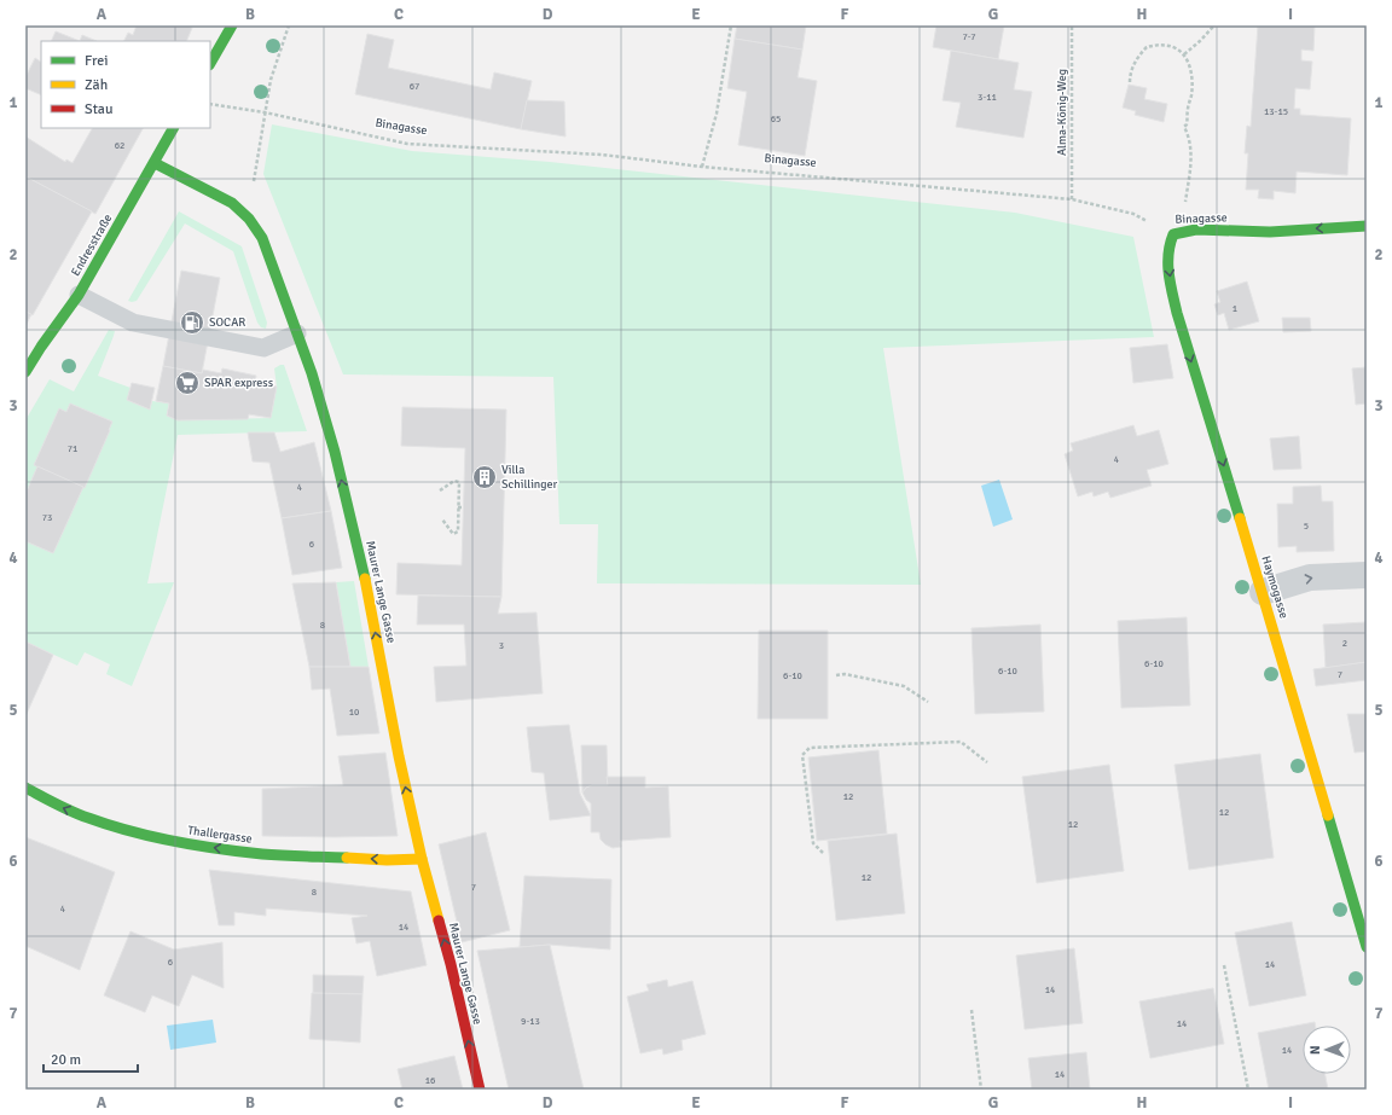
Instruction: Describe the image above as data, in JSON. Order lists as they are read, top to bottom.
{
  "streets": {
    "street": [
      "Binagasse",
      "Endresstraße",
      "Haymogasse",
      "Maurer Lange Gasse",
      "Thallergasse"
    ],
    "path": ["Alma-König-Weg"]
  },
  "crossings": [
    ["Alma-König-Weg", "Binagasse"],
    ["Binagasse", "Haymogasse"],
    ["Endresstraße", "Maurer Lange Gasse"],
    ["Maurer Lange Gasse", "Thallergasse"]
  ],
  "one_way": ["Haymogasse", "Maurer Lange Gasse", "Thallergasse"],
  "places": {
    "fuel station": ["SOCAR"],
    "supermarket": ["SPAR express"],
    "building": ["Villa Schillinger"]
  },
  "house_numbers": [
    "7-7",
    "67",
    "3-11",
    "13-15",
    "65",
    "62",
    "1",
    "71",
    "4",
    "4",
    "73",
    "5",
    "6",
    "8",
    "2",
    "3",
    "6-10",
    "6-10",
    "7",
    "6-10",
    "10",
    "12",
    "12",
    "12",
    "12",
    "7",
    "8",
    "4",
    "14",
    "6",
    "14",
    "14",
    "9-13",
    "14",
    "14",
    "14",
    "16"
  ],
  "legend": ["Frei", "Zäh", "Stau"],
  "scale_bar": "20 m",
  "north": "left",
  "grid": {
    "columns": [
      "A",
      "B",
      "C",
      "D",
      "E",
      "F",
      "G",
      "H",
      "I"
    ],
    "rows": [
      "1",
      "2",
      "3",
      "4",
      "5",
      "6",
      "7"
    ]
  }
}
